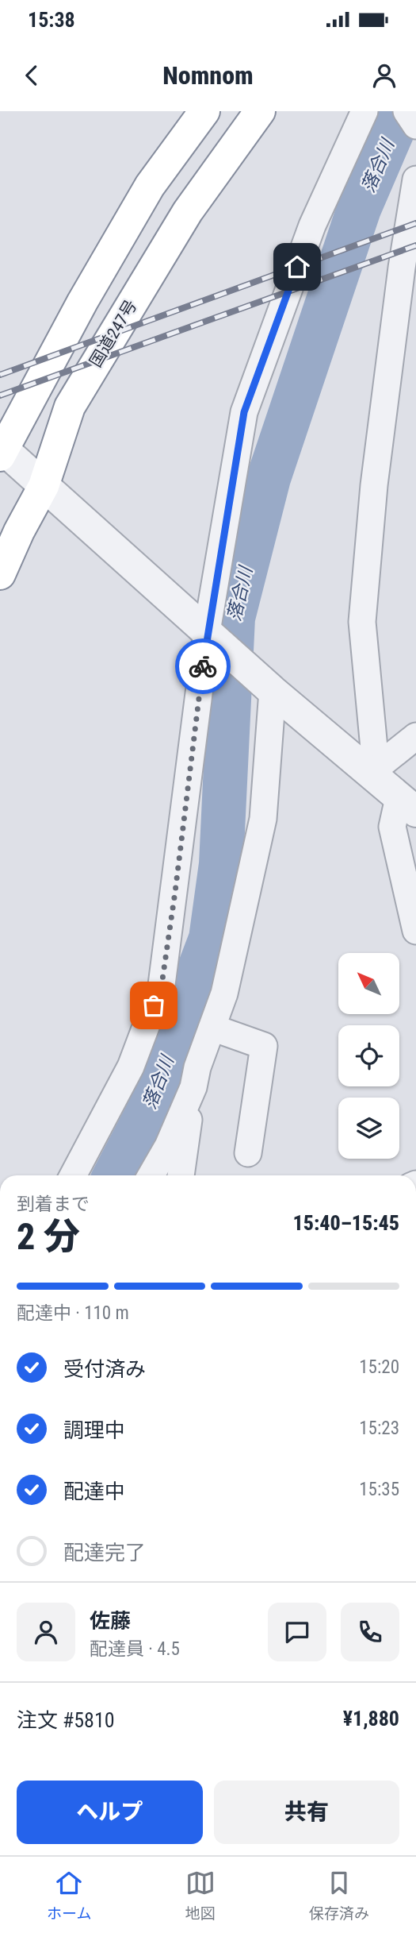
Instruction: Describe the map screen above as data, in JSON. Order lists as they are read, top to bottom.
{
  "streets": {
    "highway": ["国道247号"]
  },
  "water": ["落合川"],
  "north": "top left",
  "page": {
    "status": "15:38",
    "header": "Nomnom",
    "heading": ["2 分", "到着まで", "15:40–15:45"],
    "panel": [
      "佐藤",
      "配達員 · 4.5",
      "注文 #5810",
      "¥1,880"
    ],
    "bar": "配達中 · 110 m",
    "list": [
      ["受付済み", "15:20"],
      ["調理中", "15:23"],
      ["配達中", "15:35"],
      "配達完了"
    ],
    "buttons": ["ヘルプ", "共有"],
    "tabs": ["ホーム", "地図", "保存済み"]
  }
}
